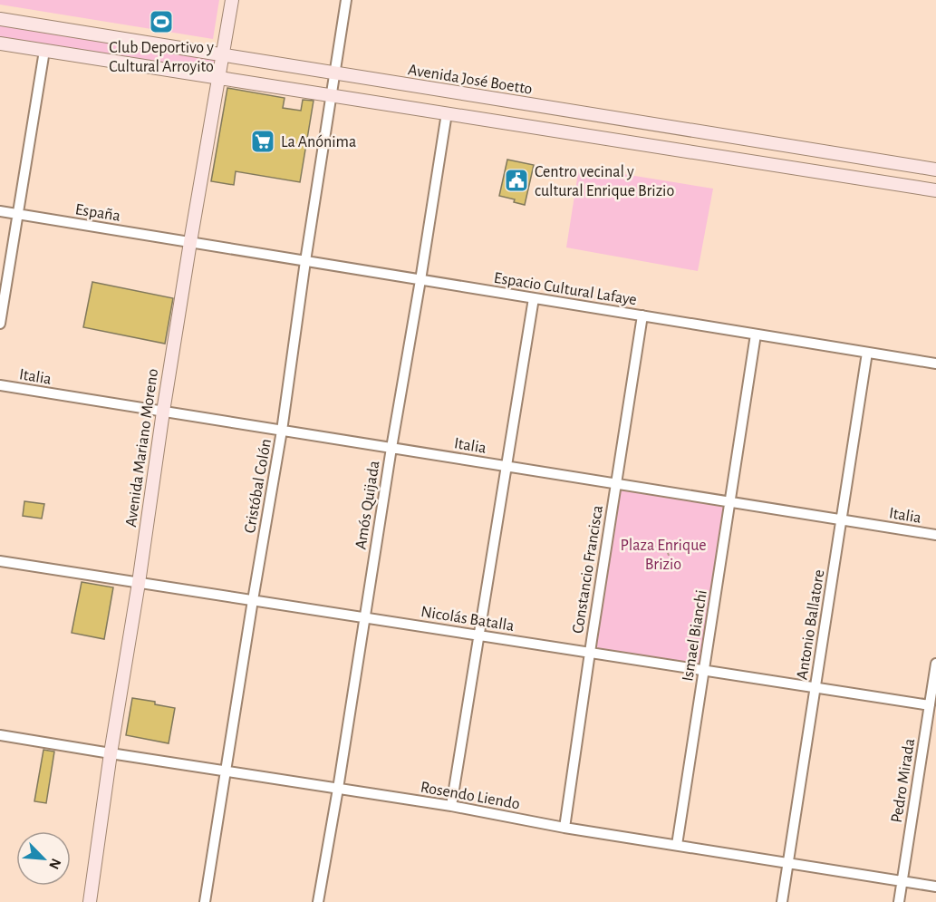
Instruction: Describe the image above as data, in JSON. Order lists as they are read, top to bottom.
{
  "streets": {
    "main road": ["Avenida José Boetto", "Avenida Mariano Moreno"],
    "street": [
      "España",
      "Espacio Cultural Lafaye",
      "Italia",
      "Cristóbal Colón",
      "Amós Quijada",
      "Constancio Francisca",
      "Nicolás Batalla",
      "Antonio Ballatore",
      "Ismael Bianchi",
      "Pedro Mirada",
      "Rosendo Liendo"
    ]
  },
  "crossings": [
    ["Avenida José Boetto", "Avenida Mariano Moreno"],
    ["Avenida José Boetto", "Cristóbal Colón"],
    ["España", "Espacio Cultural Lafaye"],
    ["España", "Avenida Mariano Moreno"],
    ["Espacio Cultural Lafaye", "Avenida Mariano Moreno"],
    ["Espacio Cultural Lafaye", "Cristóbal Colón"],
    ["Espacio Cultural Lafaye", "Amós Quijada"],
    ["Espacio Cultural Lafaye", "Constancio Francisca"],
    ["Espacio Cultural Lafaye", "Antonio Ballatore"],
    ["Espacio Cultural Lafaye", "Ismael Bianchi"],
    ["Italia", "Avenida Mariano Moreno"],
    ["Italia", "Cristóbal Colón"],
    ["Italia", "Amós Quijada"],
    ["Italia", "Constancio Francisca"],
    ["Italia", "Antonio Ballatore"],
    ["Italia", "Ismael Bianchi"],
    ["Avenida Mariano Moreno", "Nicolás Batalla"],
    ["Avenida Mariano Moreno", "Rosendo Liendo"],
    ["Cristóbal Colón", "Nicolás Batalla"],
    ["Cristóbal Colón", "Rosendo Liendo"],
    ["Amós Quijada", "Nicolás Batalla"],
    ["Amós Quijada", "Rosendo Liendo"],
    ["Constancio Francisca", "Nicolás Batalla"],
    ["Constancio Francisca", "Rosendo Liendo"],
    ["Nicolás Batalla", "Antonio Ballatore"],
    ["Nicolás Batalla", "Ismael Bianchi"],
    ["Nicolás Batalla", "Pedro Mirada"],
    ["Antonio Ballatore", "Rosendo Liendo"],
    ["Ismael Bianchi", "Rosendo Liendo"],
    ["Pedro Mirada", "Rosendo Liendo"]
  ],
  "parks": ["Plaza Enrique Brizio"],
  "places": {
    "sports": ["Club Deportivo y Cultural Arroyito"],
    "supermarket": ["La Anónima"],
    "public building": ["Centro vecinal y cultural Enrique Brizio"]
  },
  "north": "bottom right"
}
